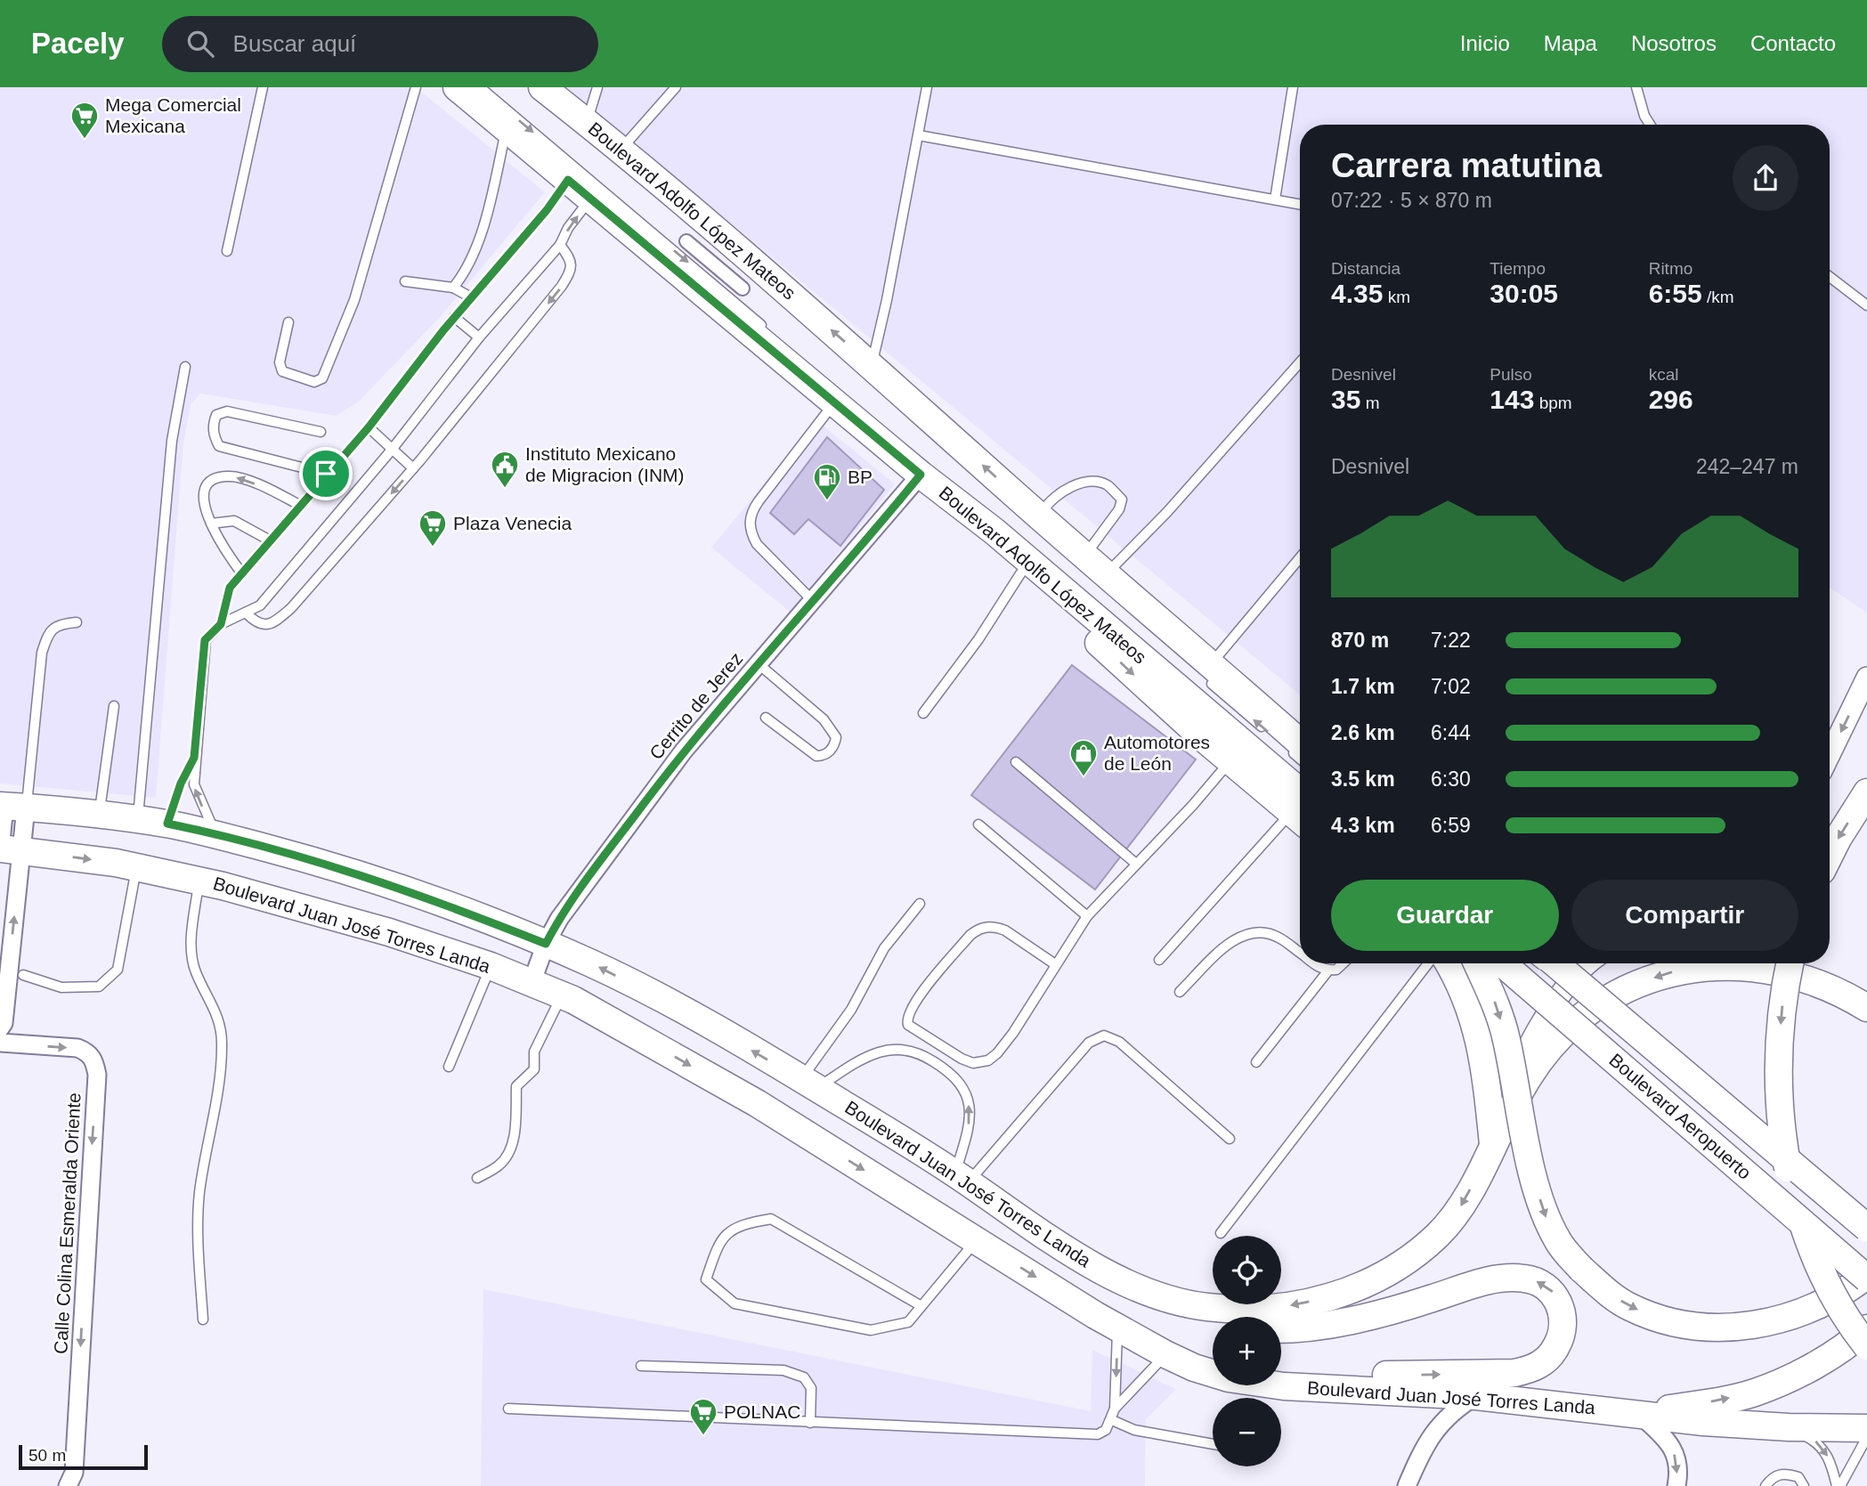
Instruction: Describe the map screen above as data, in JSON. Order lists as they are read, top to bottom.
{
  "streets": {
    "main road": ["Boulevard Adolfo López Mateos", "Boulevard Juan José Torres Landa", "Boulevard Aeropuerto"],
    "street": ["Cerrito de Jerez", "Calle Colina Esmeralda Oriente"]
  },
  "crossings": [
    ["Boulevard Adolfo López Mateos", "Cerrito de Jerez"],
    ["Cerrito de Jerez", "Boulevard Juan José Torres Landa"]
  ],
  "one_way": ["Calle Colina Esmeralda Oriente"],
  "places": {
    "supermarket": ["Mega Comercial Mexicana", "Plaza Venecia", "POLNAC"],
    "public building": ["Instituto Mexicano de Migracion (INM)"],
    "fuel station": ["BP"],
    "shop": ["Automotores de León"]
  },
  "scale_bar": "50 m",
  "page": {
    "header": "Pacely",
    "search": "Buscar aquí",
    "nav": [
      "Inicio",
      "Mapa",
      "Nosotros",
      "Contacto"
    ],
    "heading": ["Carrera matutina", "07:22 · 5 × 870 m"],
    "stats": [
      ["Distancia", "4.35 km"],
      ["Tiempo", "30:05"],
      ["Ritmo", "6:55 /km"],
      ["Desnivel", "35 m"],
      ["Pulso", "143 bpm"],
      ["kcal", "296"]
    ],
    "chart": ["Desnivel", "242–247 m"],
    "list": [
      {
        "name": "870 m",
        "note": "7:22"
      },
      {
        "name": "1.7 km",
        "note": "7:02"
      },
      {
        "name": "2.6 km",
        "note": "6:44"
      },
      {
        "name": "3.5 km",
        "note": "6:30"
      },
      {
        "name": "4.3 km",
        "note": "6:59"
      }
    ],
    "buttons": ["Guardar", "Compartir"],
    "map_buttons": ["+", "−"],
    "scale": "50 m"
  }
}
